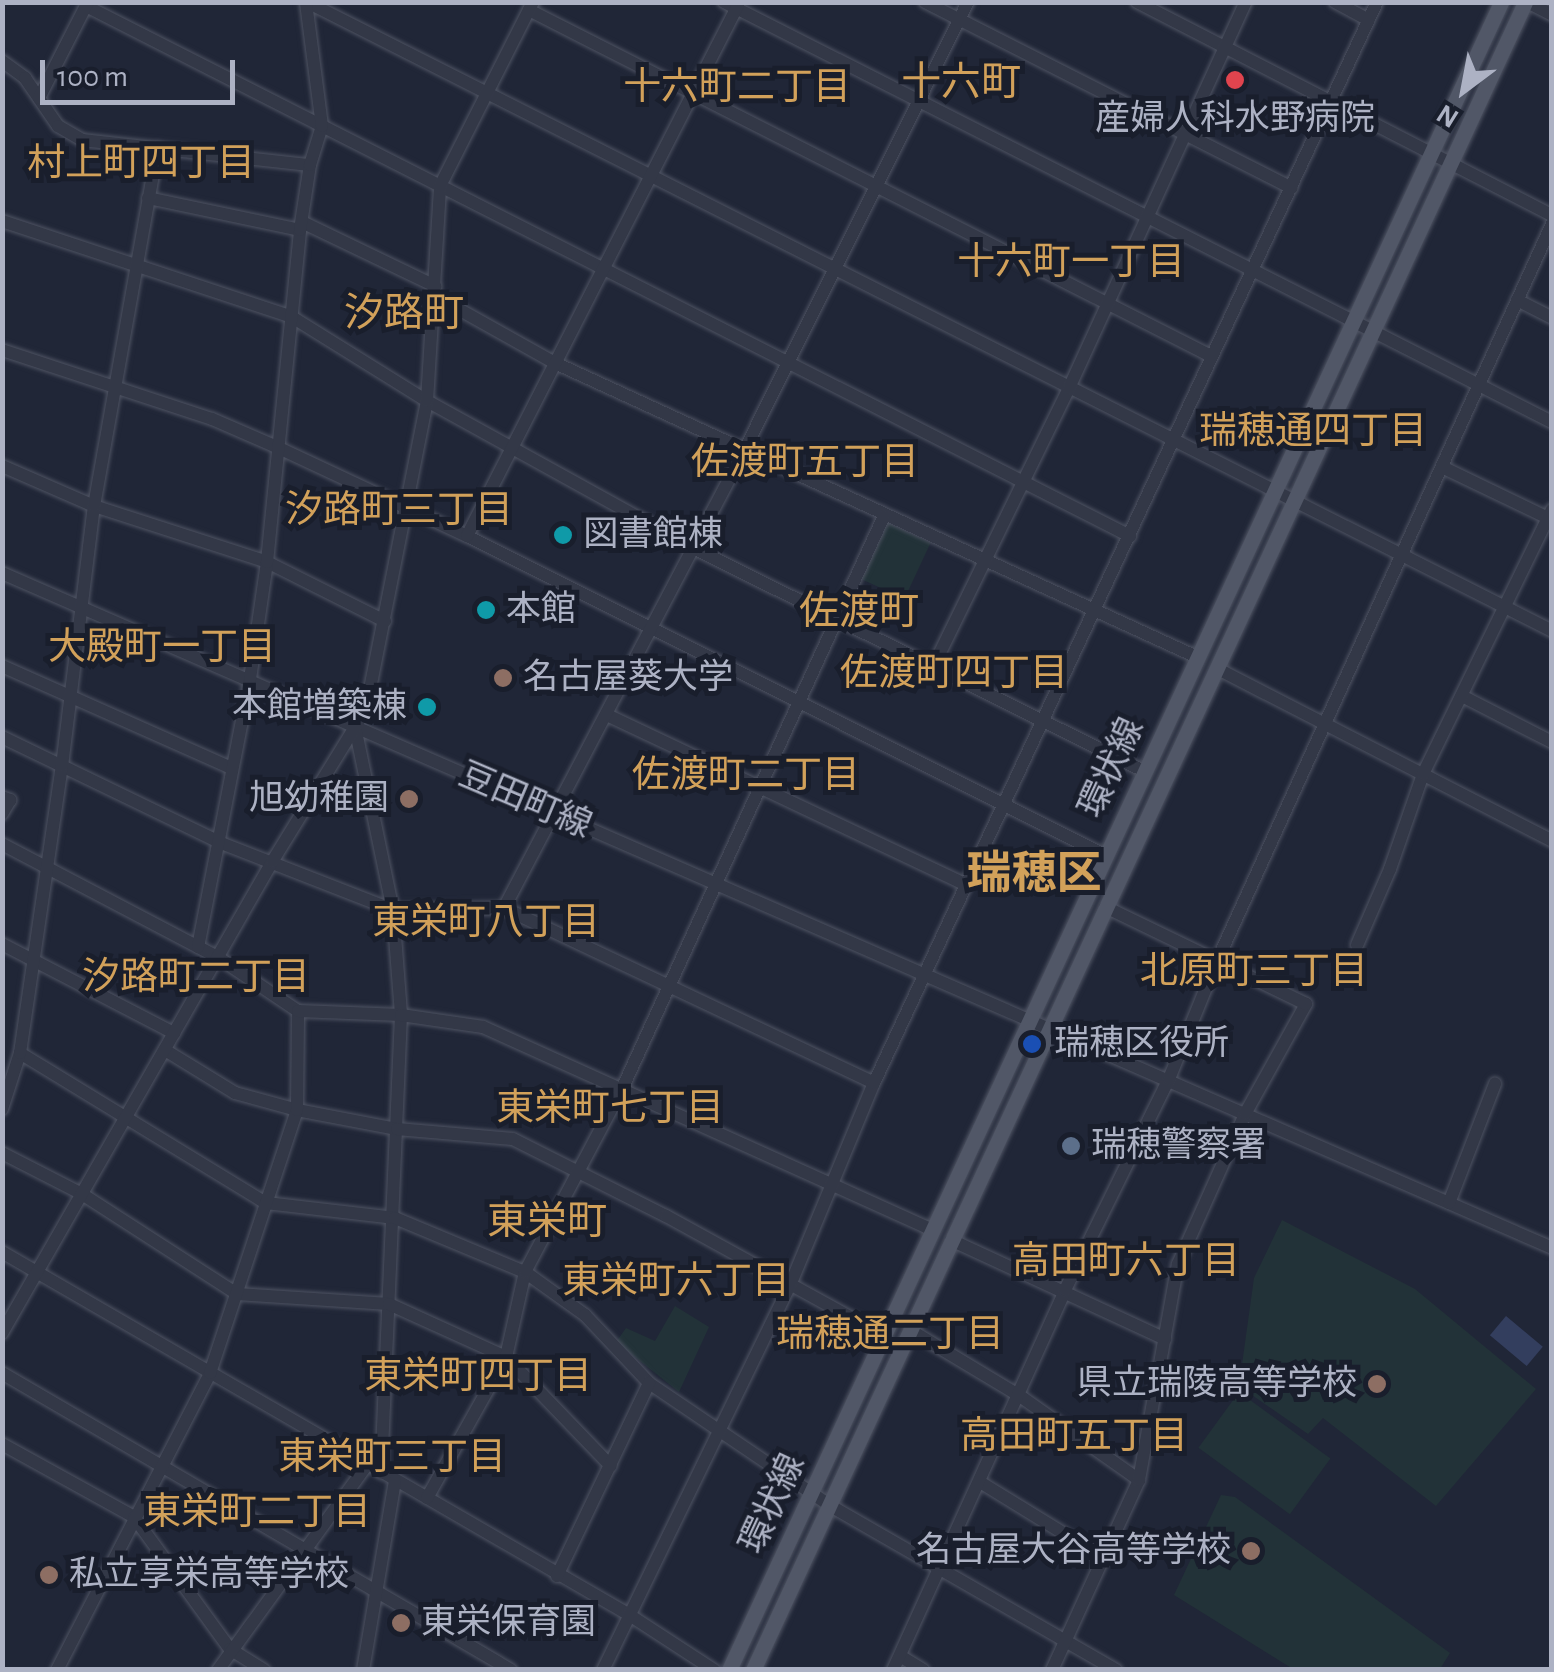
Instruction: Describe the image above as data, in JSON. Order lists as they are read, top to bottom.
{
  "streets": {
    "main road": ["環状線"],
    "street": ["豆田町線"]
  },
  "crossings": [
    ["環状線", "豆田町線"]
  ],
  "districts": [
    "十六町",
    "十六町二丁目",
    "村上町四丁目",
    "十六町一丁目",
    "汐路町",
    "瑞穂通四丁目",
    "佐渡町五丁目",
    "汐路町三丁目",
    "佐渡町",
    "大殿町一丁目",
    "佐渡町四丁目",
    "佐渡町二丁目",
    "瑞穂区",
    "東栄町八丁目",
    "北原町三丁目",
    "汐路町二丁目",
    "東栄町七丁目",
    "東栄町",
    "高田町六丁目",
    "東栄町六丁目",
    "瑞穂通二丁目",
    "東栄町四丁目",
    "高田町五丁目",
    "東栄町三丁目",
    "東栄町二丁目"
  ],
  "places": [
    "産婦人科水野病院",
    "図書館棟",
    "本館",
    "名古屋葵大学",
    "本館増築棟",
    "旭幼稚園",
    "瑞穂区役所",
    "瑞穂警察署",
    "県立瑞陵高等学校",
    "名古屋大谷高等学校",
    "私立享栄高等学校",
    "東栄保育園"
  ],
  "scale_bar": "100 m",
  "north": "bottom left"
}
